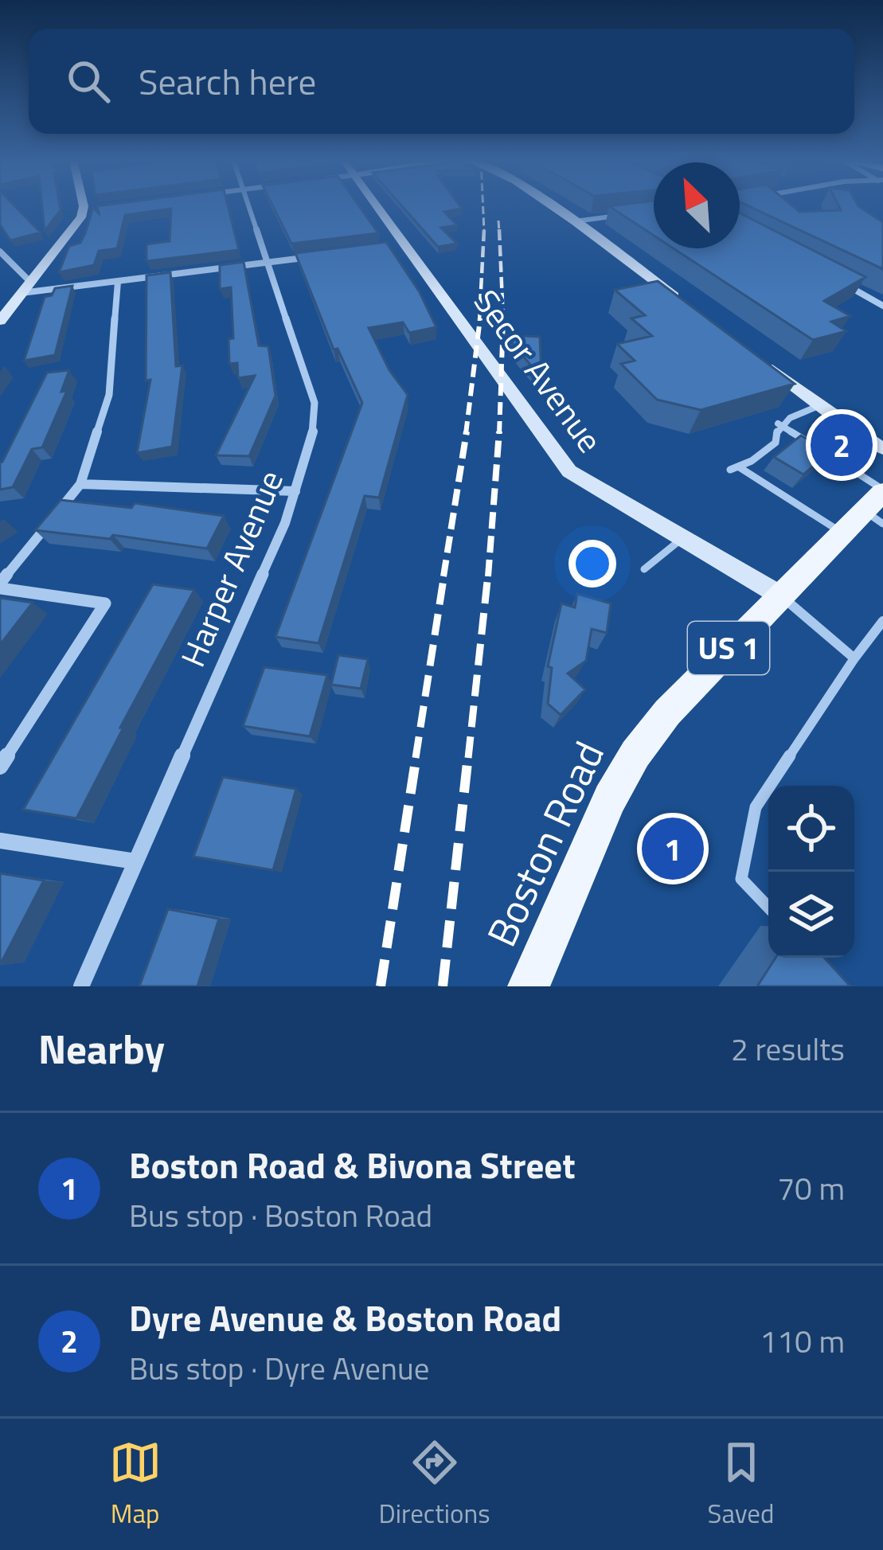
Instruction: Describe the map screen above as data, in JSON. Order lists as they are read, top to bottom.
{
  "streets": {
    "main road": ["US 1", "Boston Road"],
    "street": ["Secor Avenue", "Harper Avenue"]
  },
  "crossings": [
    ["Secor Avenue", "Boston Road"]
  ],
  "north": "top left",
  "page": {
    "search": "Search here",
    "pins": ["2", "1"],
    "heading": ["Nearby", "2 results"],
    "list": [
      {
        "mark": "1",
        "name": "Boston Road & Bivona Street",
        "note": "Bus stop · Boston Road",
        "value": "70 m"
      },
      {
        "mark": "2",
        "name": "Dyre Avenue & Boston Road",
        "note": "Bus stop · Dyre Avenue",
        "value": "110 m"
      }
    ],
    "nav": ["Map", "Directions", "Saved"]
  }
}
